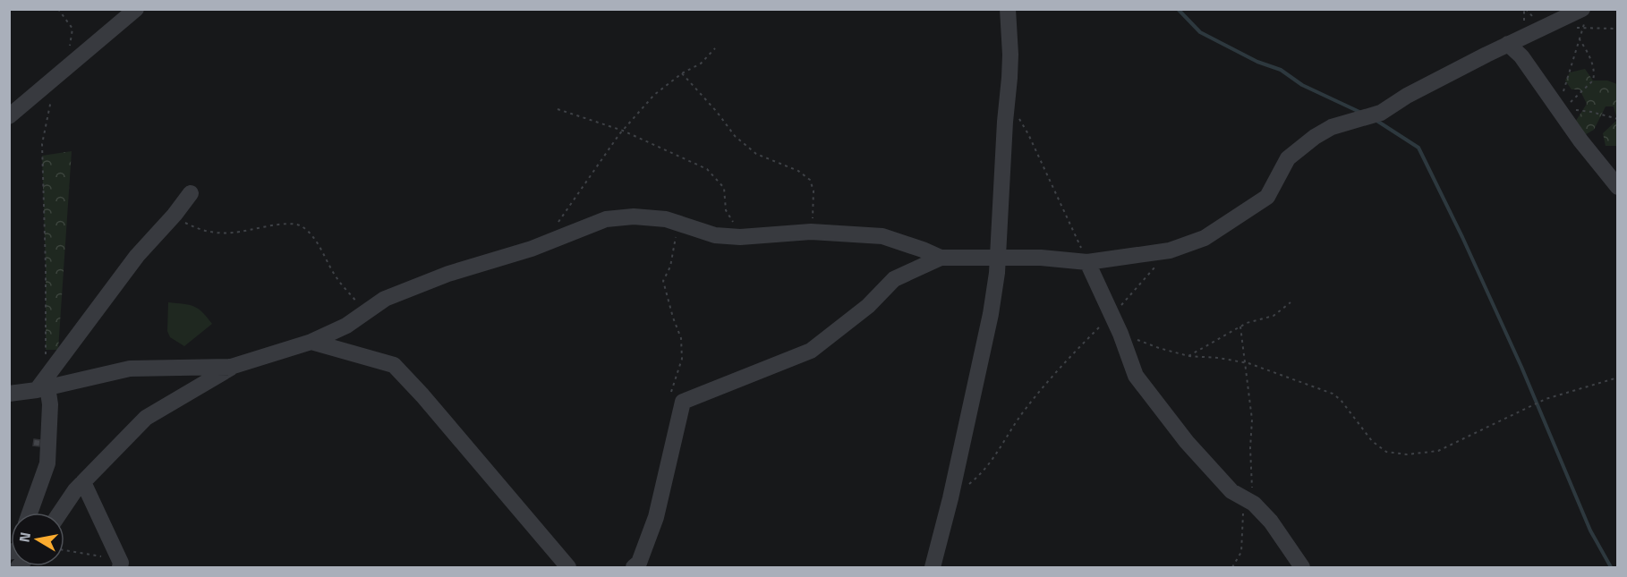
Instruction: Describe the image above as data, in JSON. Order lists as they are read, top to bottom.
{
  "north": "left"
}
